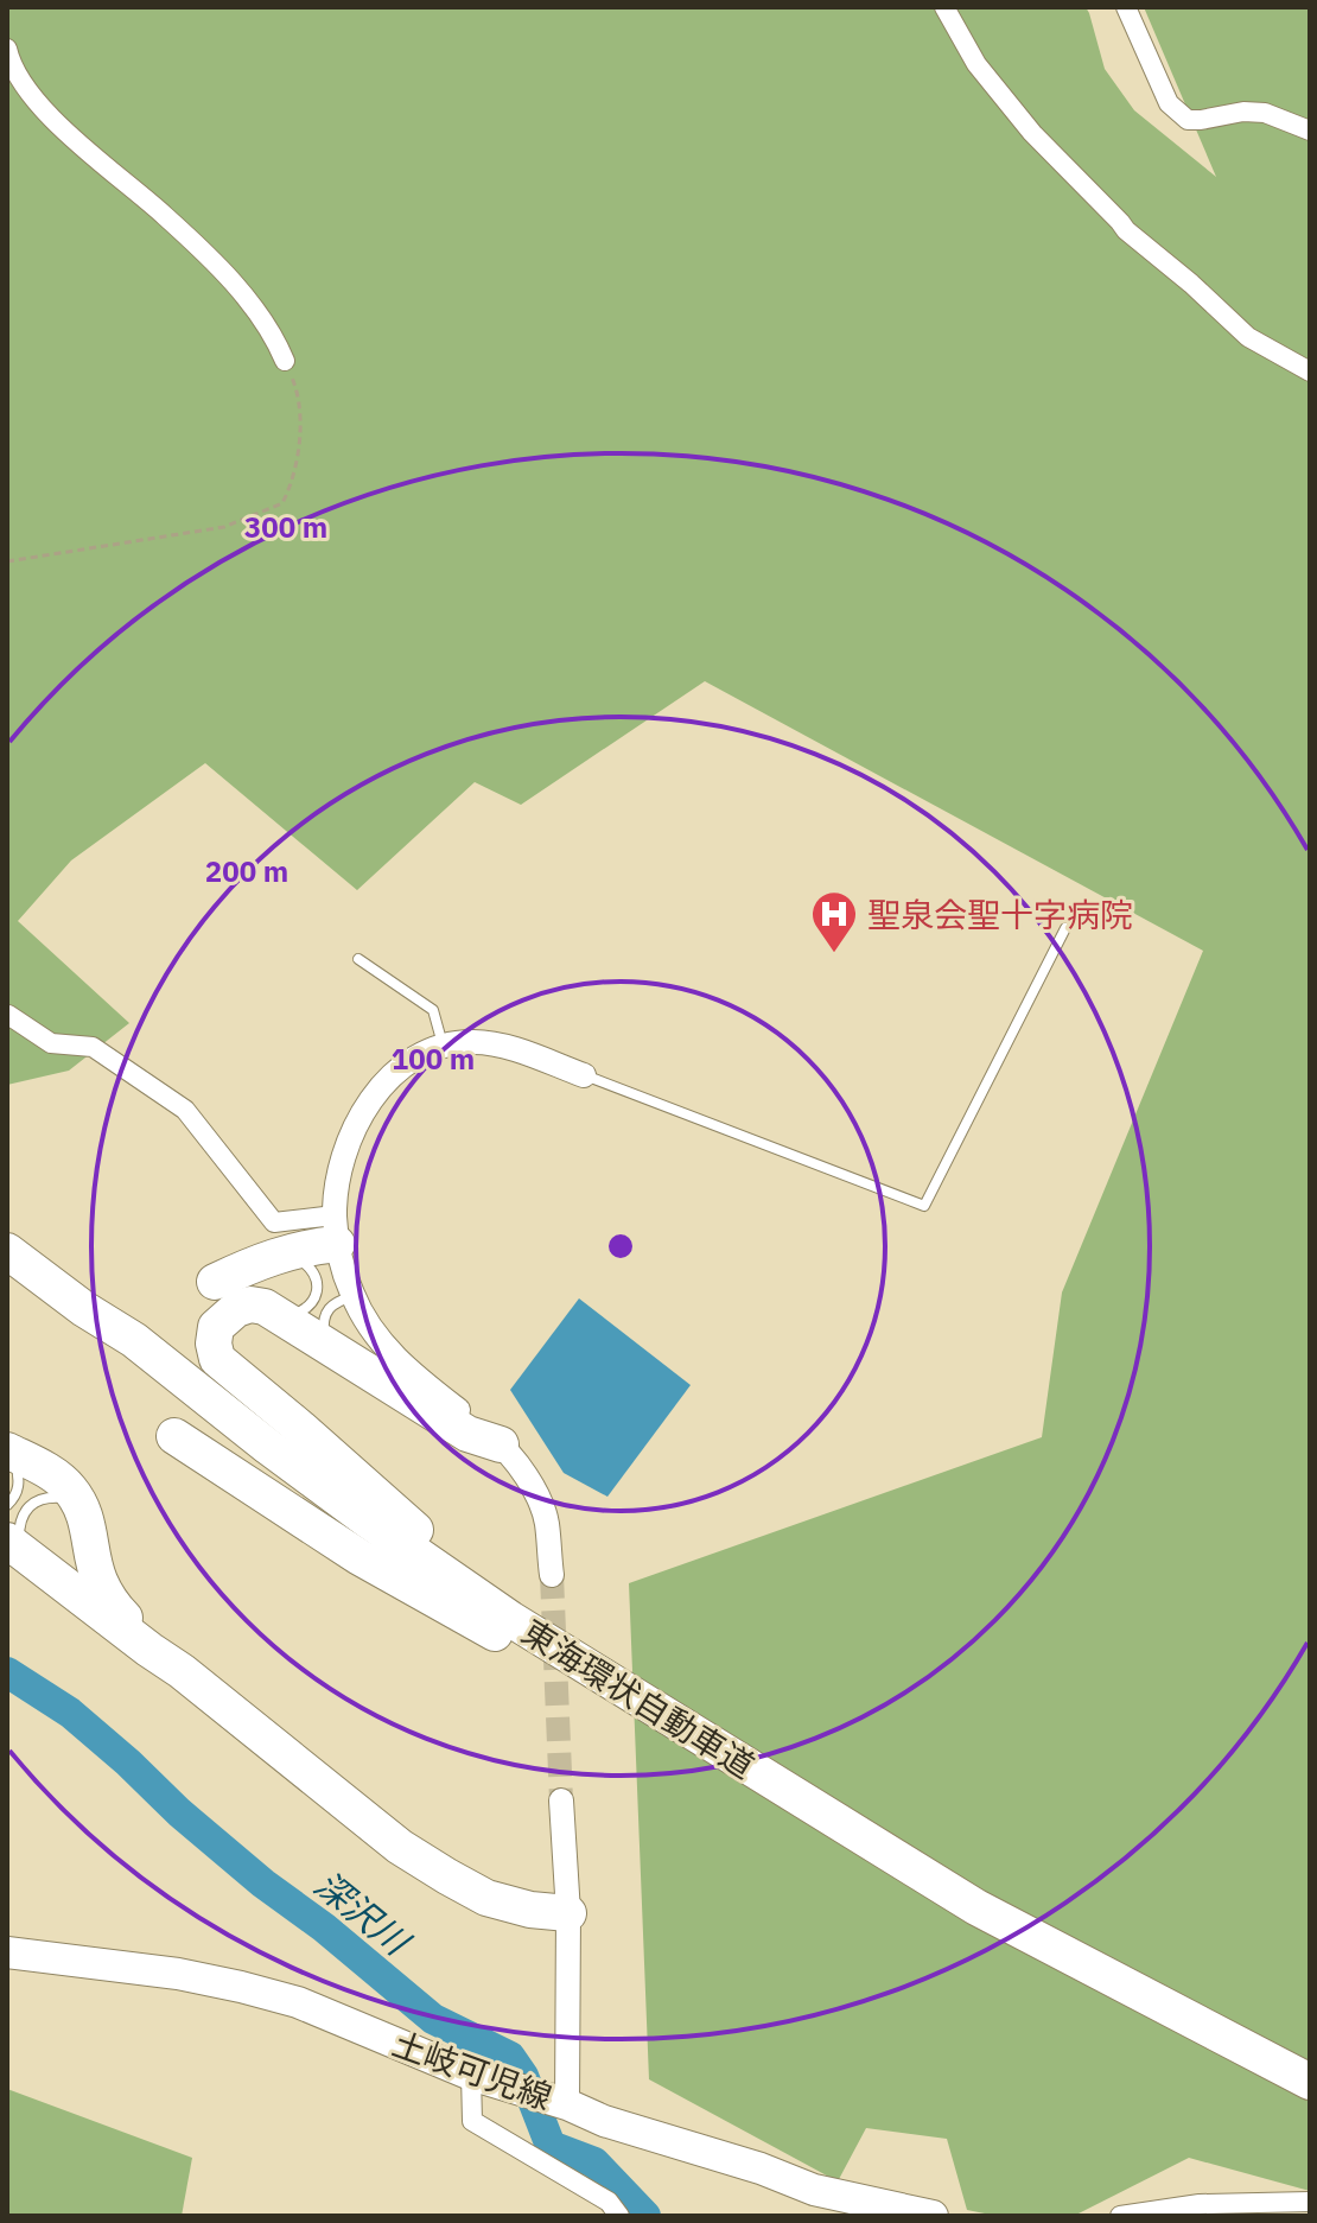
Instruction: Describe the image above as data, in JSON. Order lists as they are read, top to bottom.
{
  "streets": {
    "highway": ["東海環状自動車道"],
    "main road": ["土岐可児線"]
  },
  "water": ["深沢川"],
  "places": {
    "hospital": ["聖泉会聖十字病院"]
  },
  "rings": ["300 m", "200 m", "100 m"]
}
